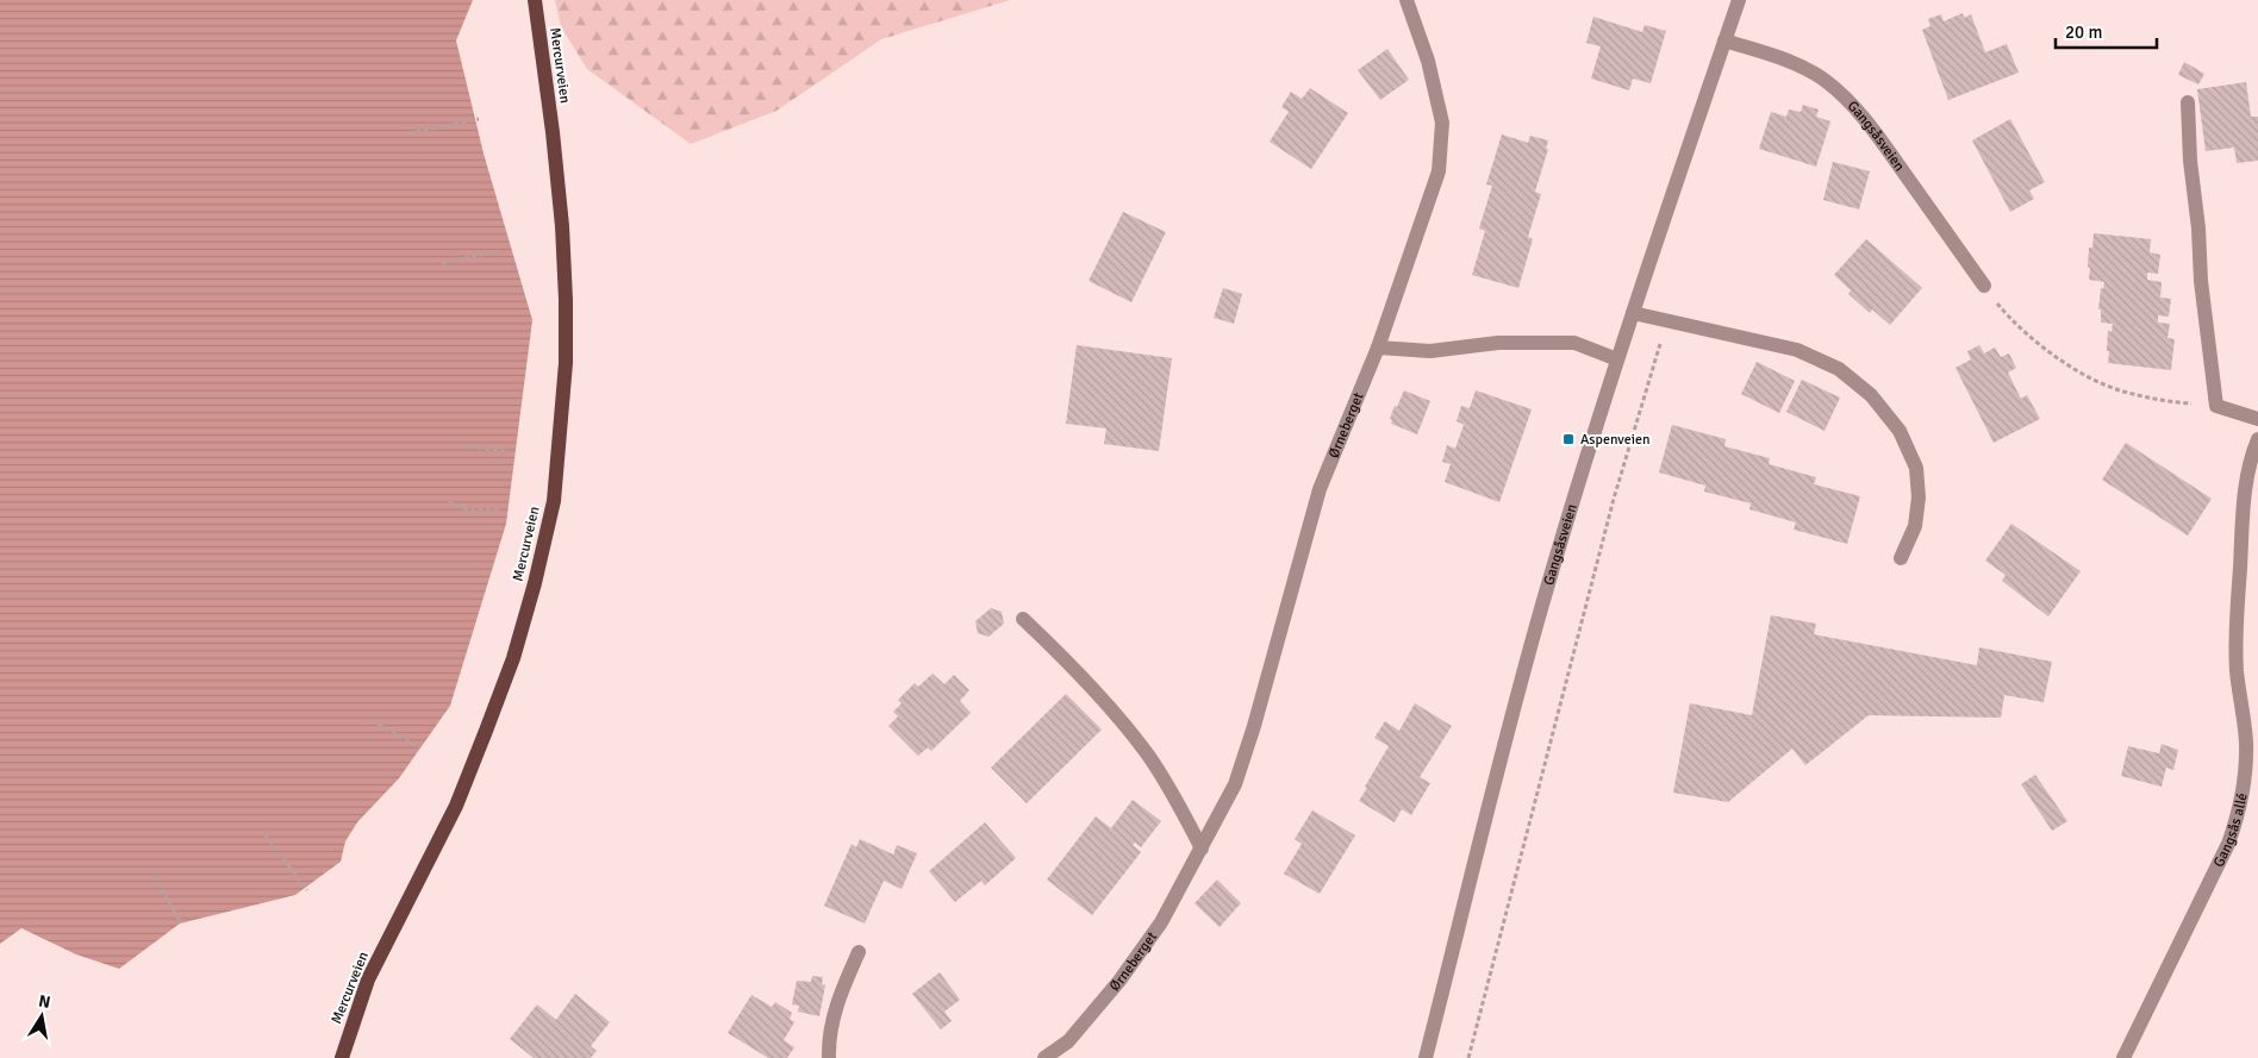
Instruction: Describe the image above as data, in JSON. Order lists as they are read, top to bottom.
{
  "streets": {
    "main road": ["Mercurveien"],
    "street": ["Gangsåsveien", "Ørneberget", "Gangsås allé"]
  },
  "places": {
    "transit": ["Aspenveien"]
  },
  "scale_bar": "20 m",
  "north": "top"
}
